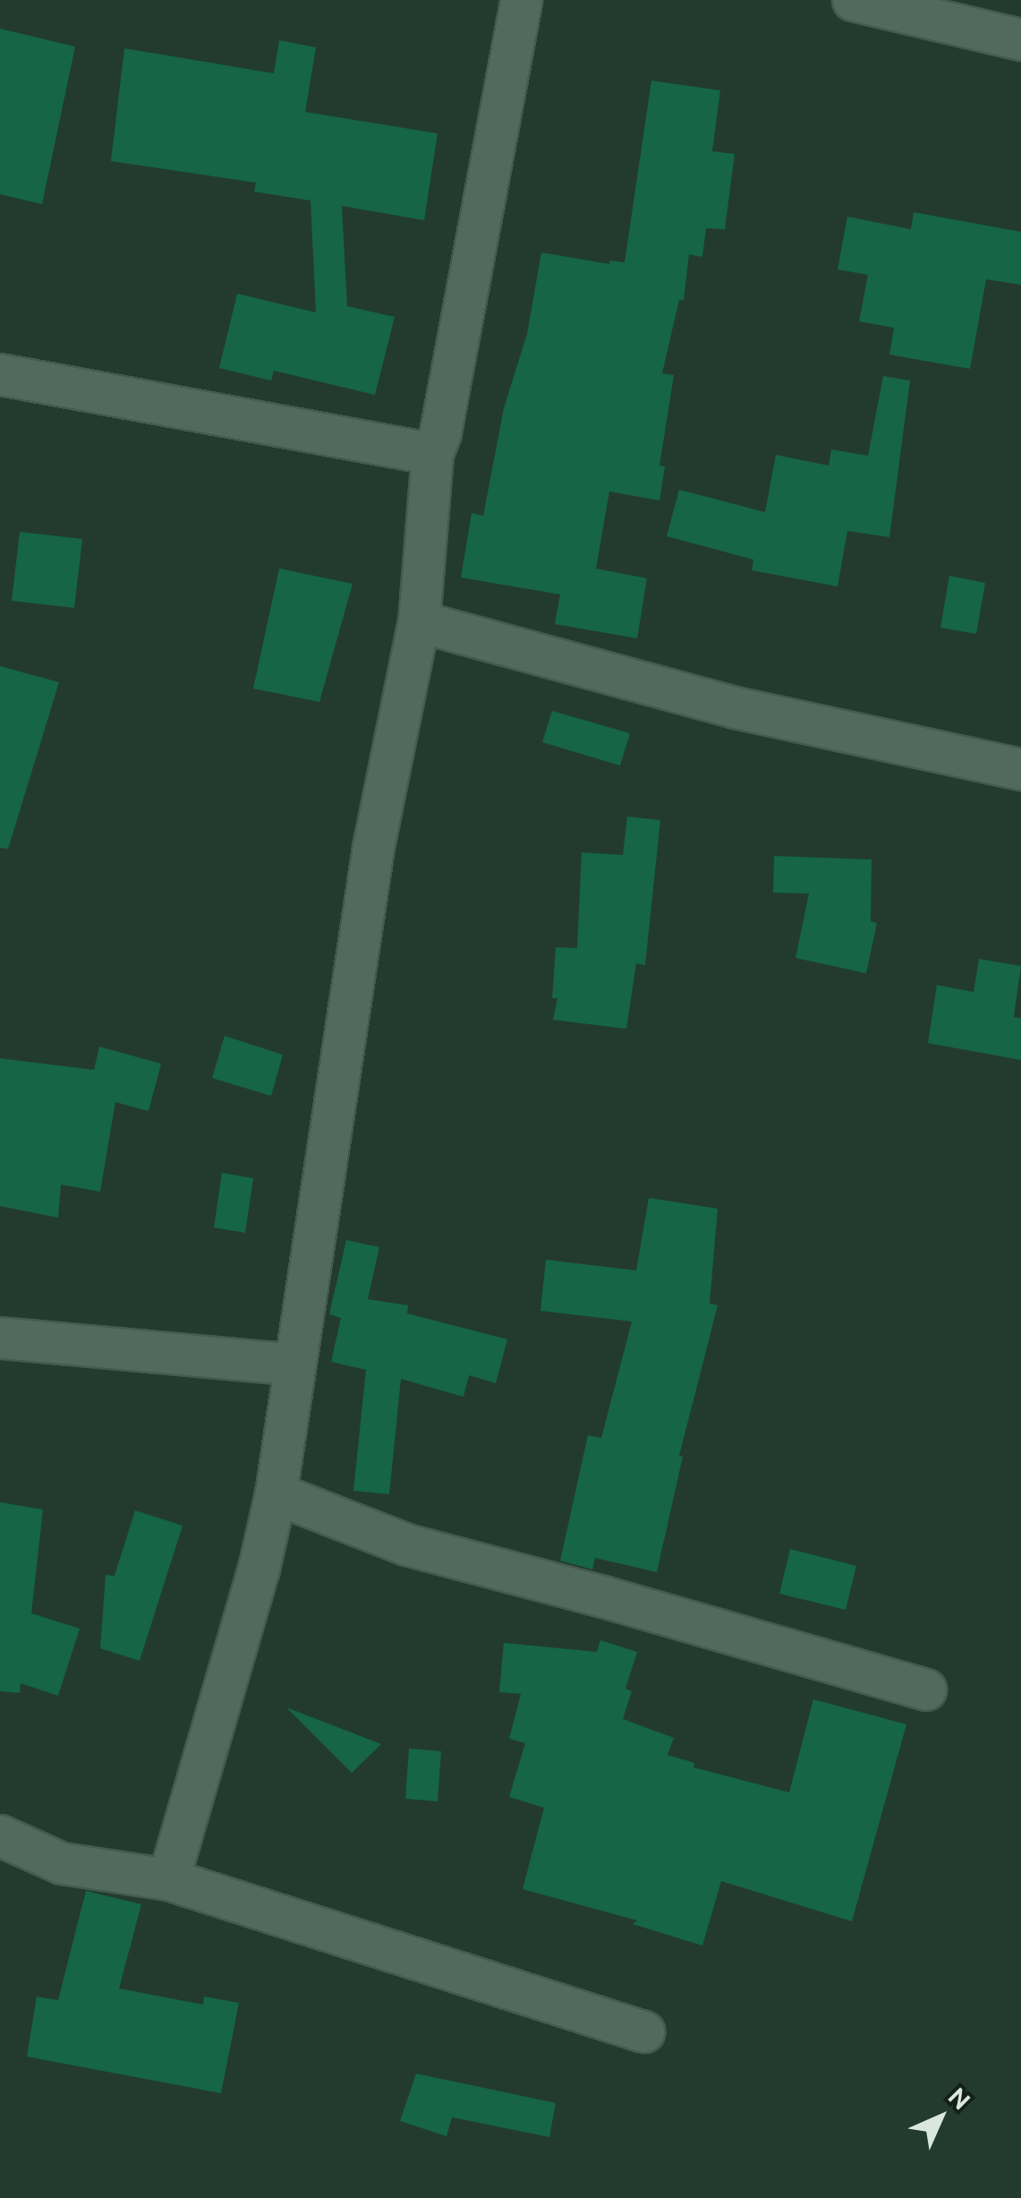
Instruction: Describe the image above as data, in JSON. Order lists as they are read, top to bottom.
{
  "north": "top right"
}
